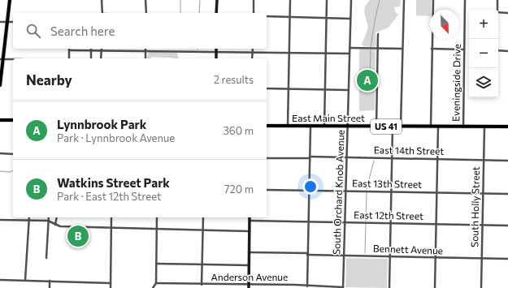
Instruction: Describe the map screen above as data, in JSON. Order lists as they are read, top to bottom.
{
  "streets": {
    "main road": ["East Main Street", "US 41"],
    "street": [
      "Eveningside Drive",
      "East 14th Street",
      "East 13th Street",
      "South Orchard Knob Avenue",
      "South Holly Street",
      "East 12th Street",
      "Bennett Avenue",
      "Anderson Avenue"
    ]
  },
  "crossings": [
    ["Eveningside Drive", "East Main Street"],
    ["East Main Street", "South Orchard Knob Avenue"],
    ["East Main Street", "South Holly Street"],
    ["East 14th Street", "South Orchard Knob Avenue"],
    ["East 14th Street", "South Holly Street"],
    ["East 13th Street", "South Orchard Knob Avenue"],
    ["East 13th Street", "South Holly Street"],
    ["South Orchard Knob Avenue", "East 12th Street"],
    ["South Orchard Knob Avenue", "Bennett Avenue"],
    ["South Orchard Knob Avenue", "Anderson Avenue"],
    ["South Holly Street", "East 12th Street"],
    ["South Holly Street", "Bennett Avenue"]
  ],
  "north": "bottom right",
  "page": {
    "map_buttons": ["+", "−"],
    "search": "Search here",
    "heading": ["Nearby", "2 results"],
    "pins": ["A", "B"],
    "list": [
      {
        "mark": "A",
        "name": "Lynnbrook Park",
        "note": "Park · Lynnbrook Avenue",
        "value": "360 m"
      },
      {
        "mark": "B",
        "name": "Watkins Street Park",
        "note": "Park · East 12th Street",
        "value": "720 m"
      }
    ]
  }
}
